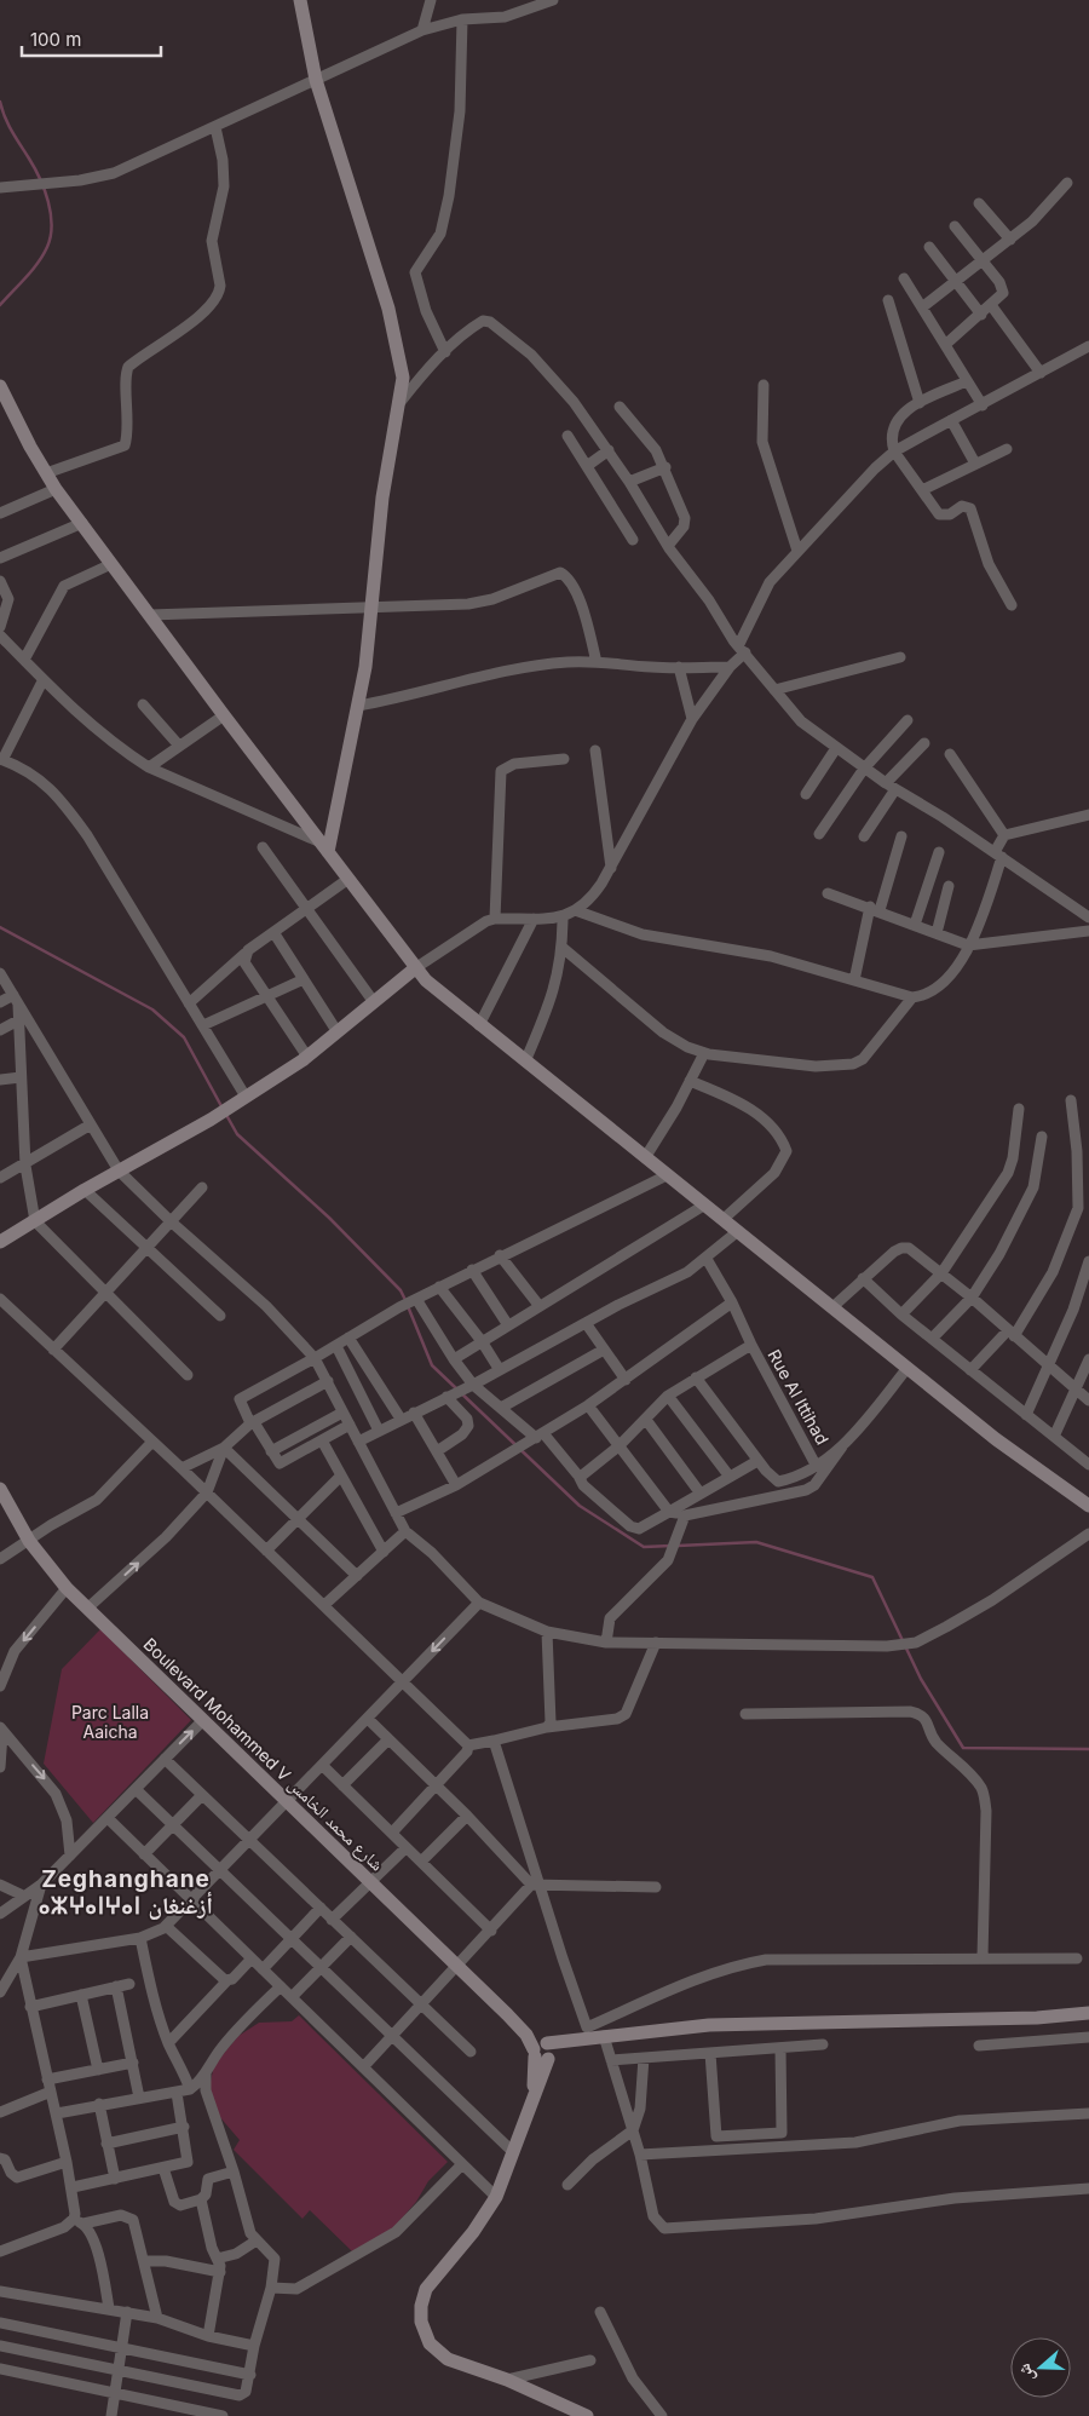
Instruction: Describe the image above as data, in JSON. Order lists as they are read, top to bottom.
{
  "streets": {
    "street": ["Rue Al Ittihad", "Boulevard Mohammed V شارع محمد الخامس"]
  },
  "districts": ["Zeghanghane ⴰⵣⵖⴰⵏⵖⴰⵏ أزغنغان"],
  "parks": ["Parc Lalla Aaicha"],
  "scale_bar": "100 m",
  "north": "left"
}
